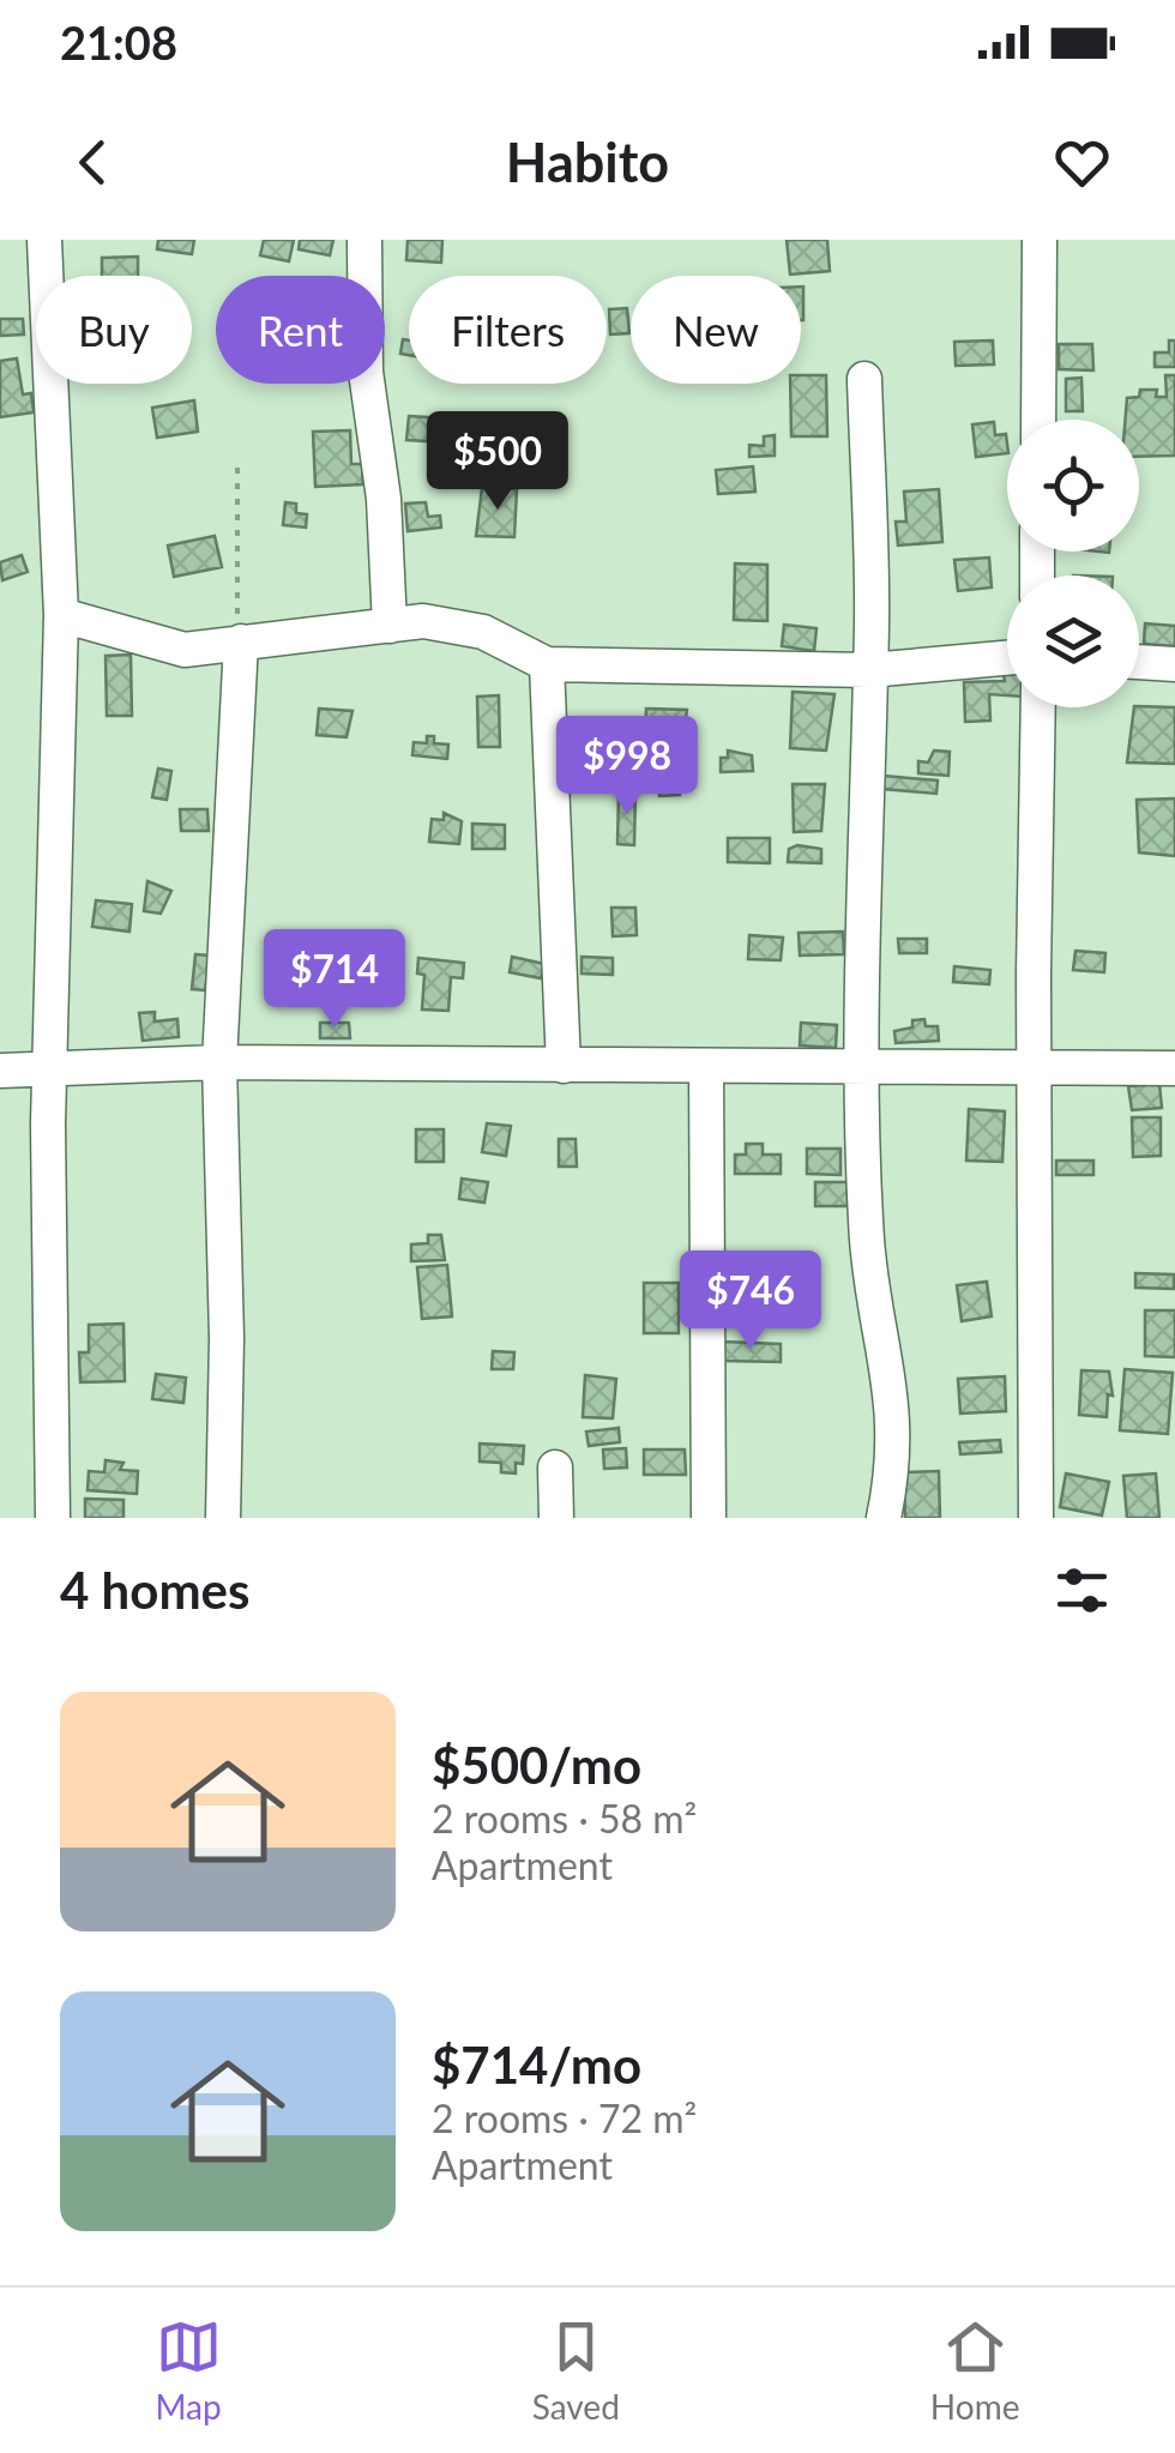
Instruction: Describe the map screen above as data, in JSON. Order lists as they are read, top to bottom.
{
  "page": {
    "status": "21:08",
    "header": "Habito",
    "chip": [
      "Buy",
      "Rent",
      "Filters",
      "New"
    ],
    "price": [
      "$500",
      "$998",
      "$714",
      "$746"
    ],
    "heading": "4 homes",
    "list": [
      {
        "name": "$500/mo",
        "note": "2 rooms · 58 m² · Apartment"
      },
      {
        "name": "$714/mo",
        "note": "2 rooms · 72 m² · Apartment"
      }
    ],
    "tabs": ["Map", "Saved", "Home"]
  }
}
